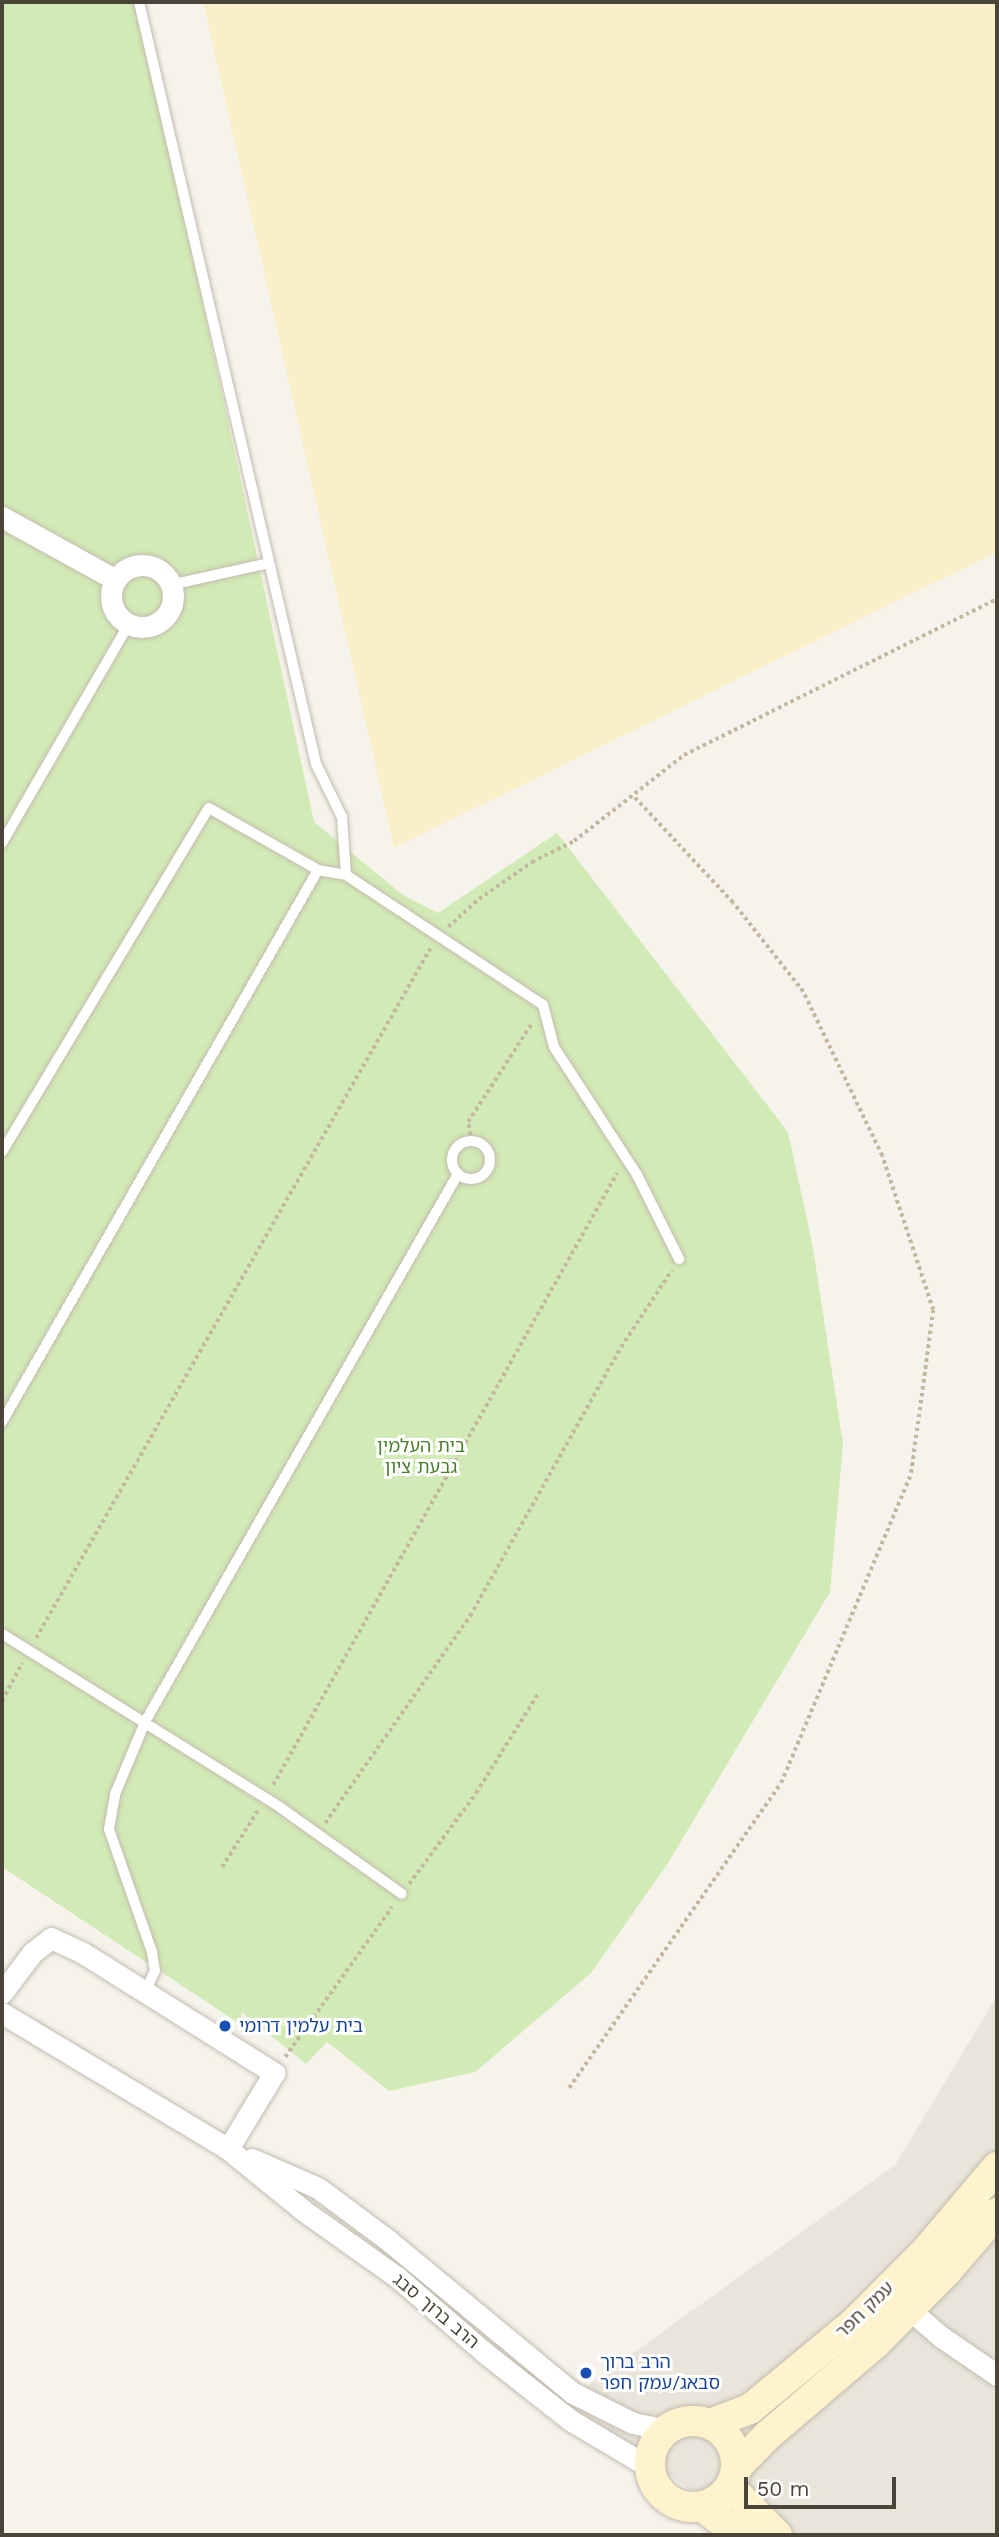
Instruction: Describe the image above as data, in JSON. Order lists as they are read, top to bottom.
{
  "streets": {
    "street": ["עמק חפר", "הרב ברוך סבג"]
  },
  "crossings": [
    ["עמק חפר", "הרב ברוך סבג"]
  ],
  "parks": ["בית העלמין גבעת ציון"],
  "places": ["בית עלמין דרומי", "הרב ברוך סבאג/עמק חפר"],
  "scale_bar": "50 m"
}
